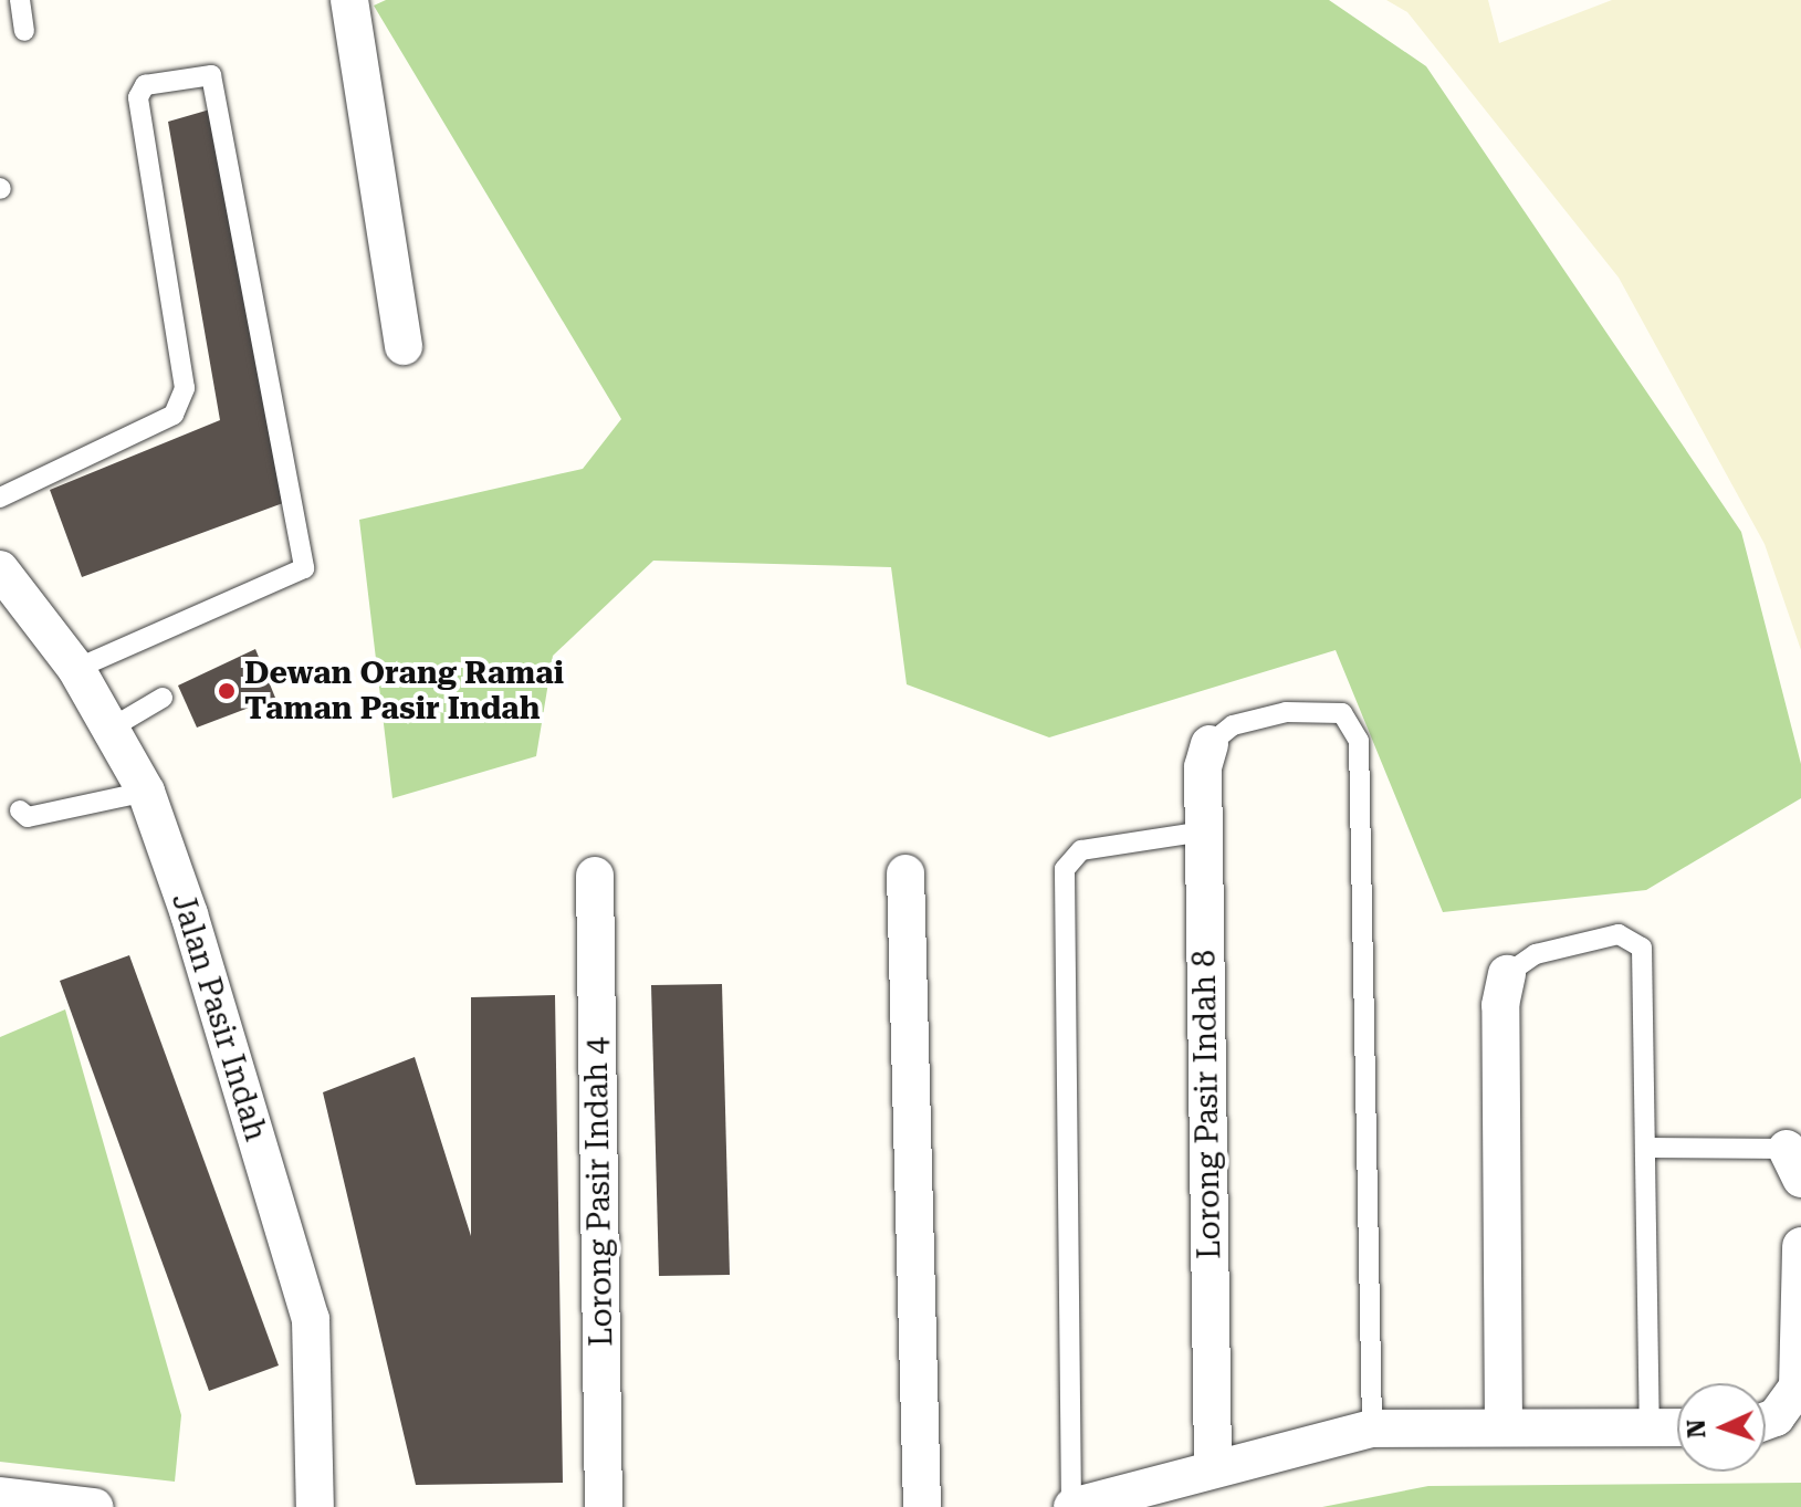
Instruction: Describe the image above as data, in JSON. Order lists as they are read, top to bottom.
{
  "streets": {
    "street": ["Jalan Pasir Indah", "Lorong Pasir Indah 8", "Lorong Pasir Indah 4"]
  },
  "places": ["Dewan Orang Ramai Taman Pasir Indah"],
  "north": "left"
}
